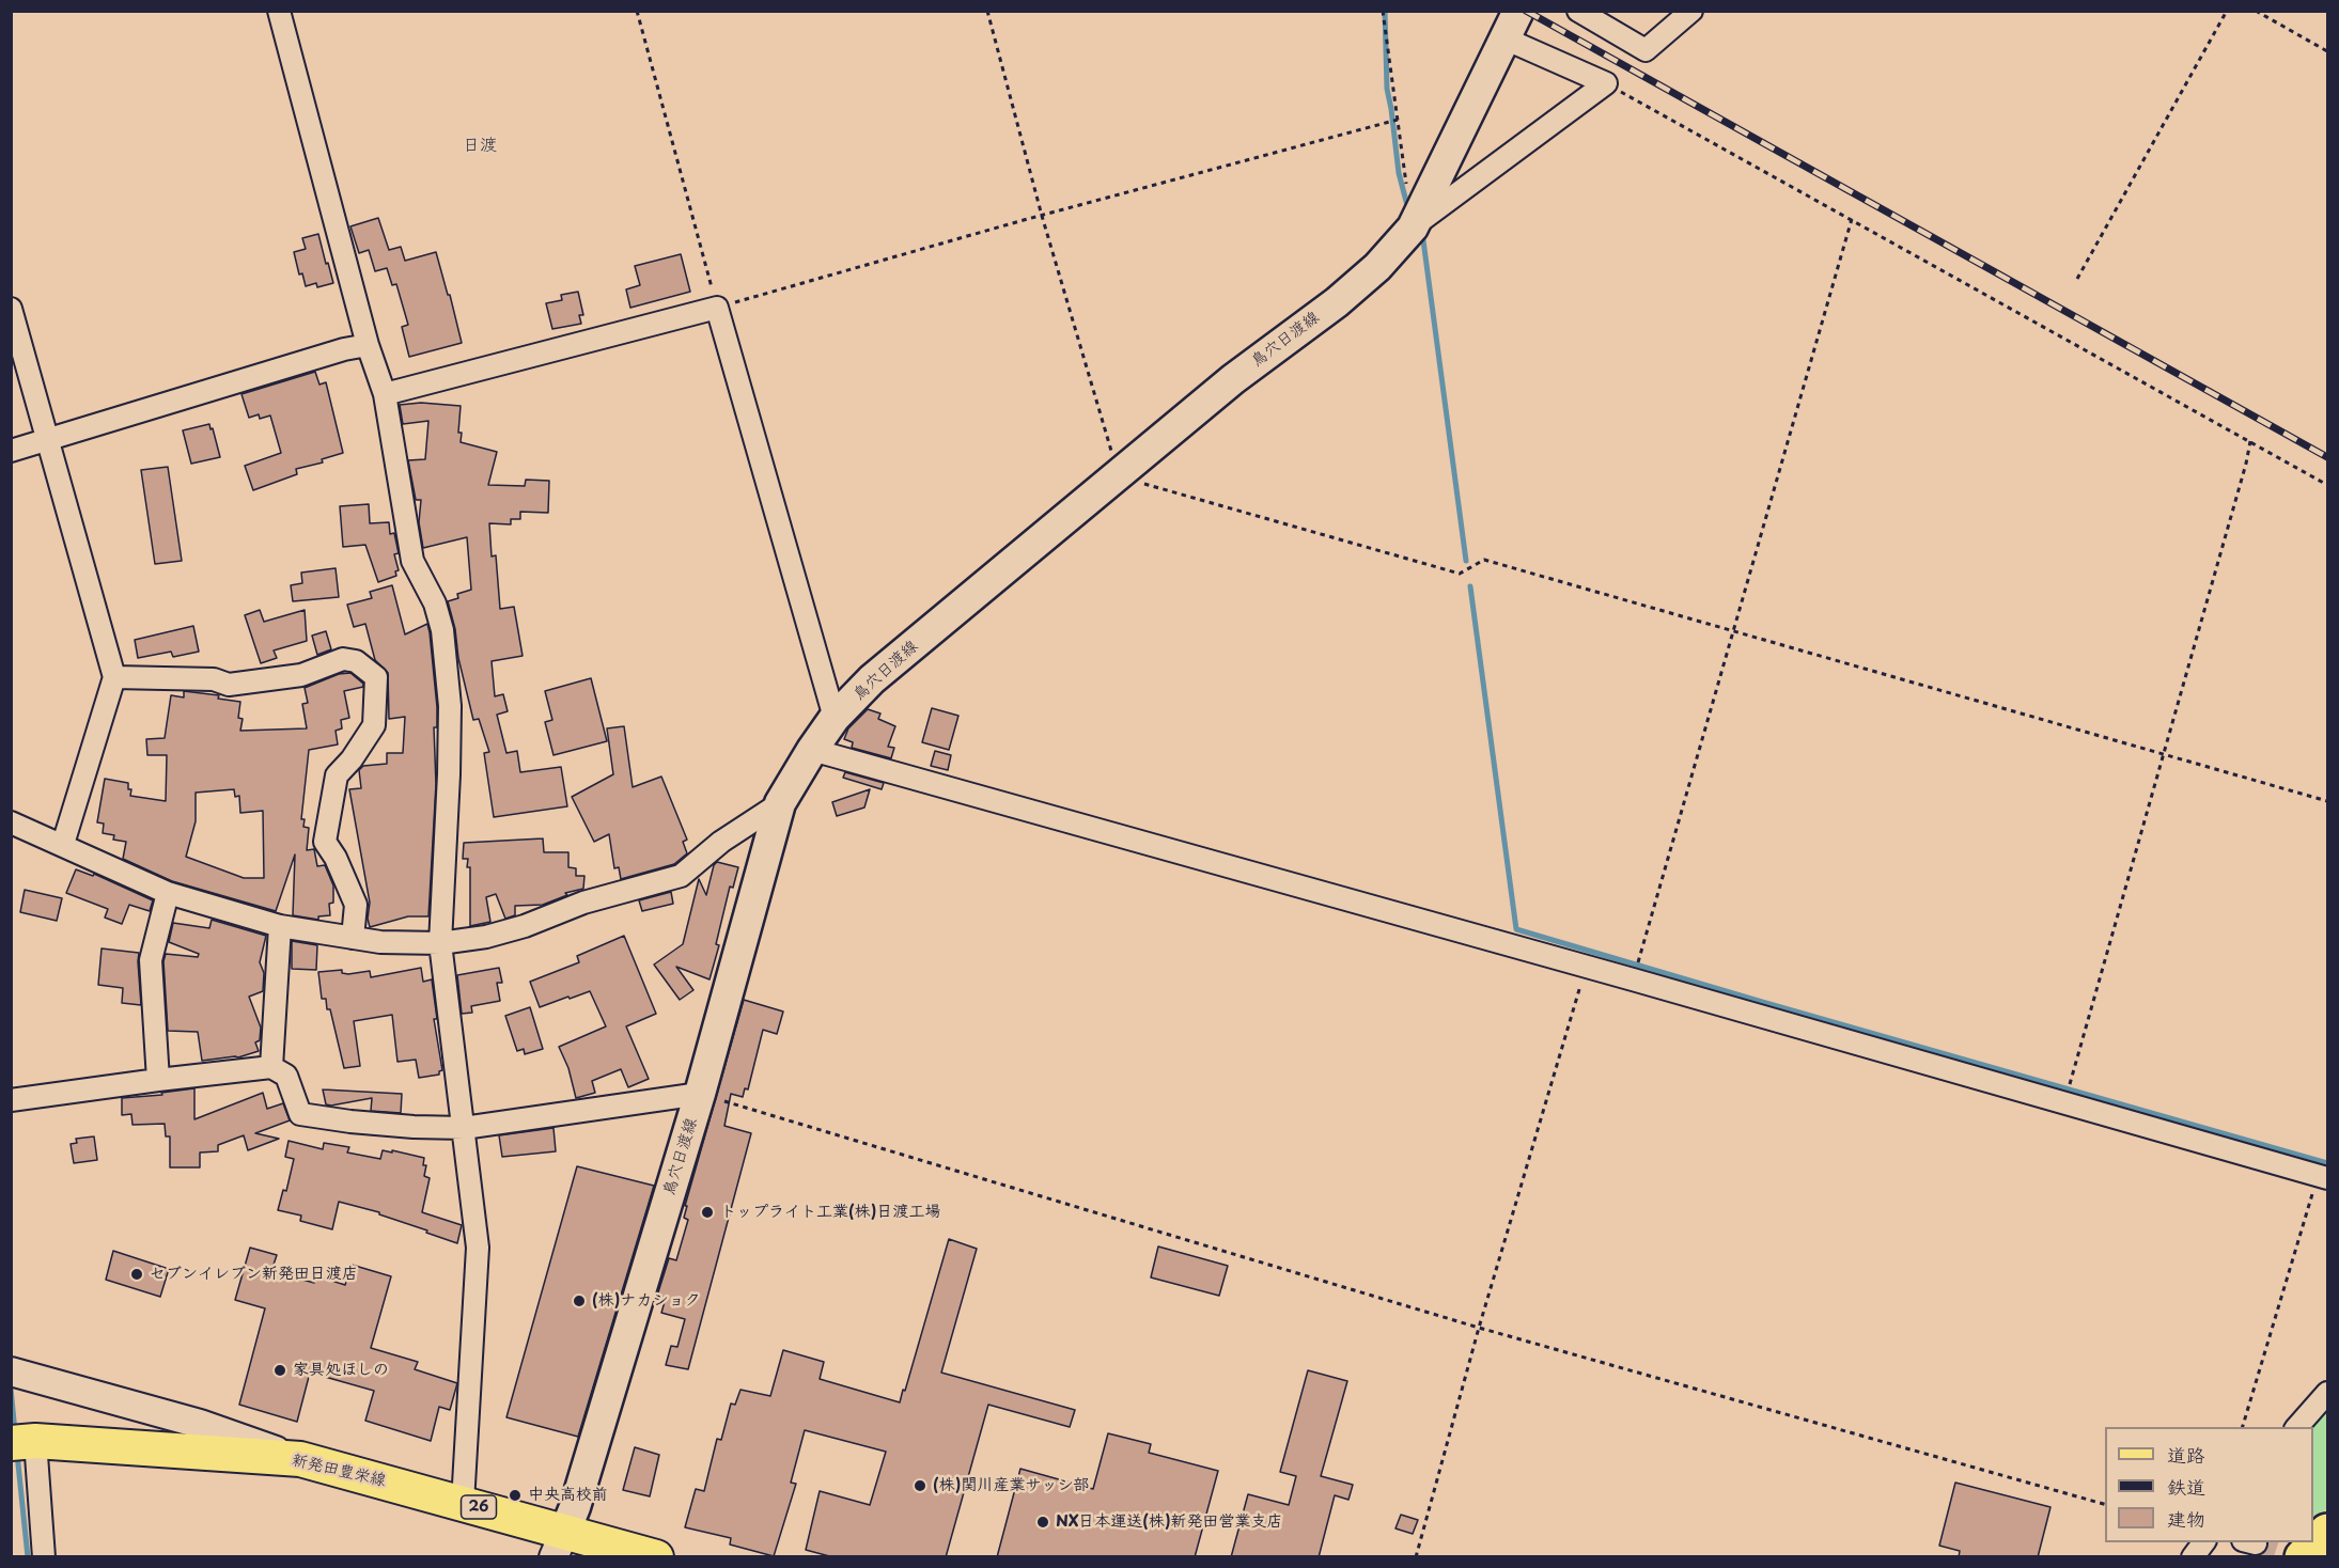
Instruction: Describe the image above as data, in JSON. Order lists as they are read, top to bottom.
{
  "streets": {
    "main road": ["鳥穴日渡線", "新発田豊栄線", "26"]
  },
  "crossings": [
    ["鳥穴日渡線", "新発田豊栄線"]
  ],
  "districts": ["日渡"],
  "places": [
    "トップライト工業(株)日渡工場",
    "セブンイレブン新発田日渡店",
    "(株)ナカショク",
    "家具処ほしの",
    "(株)関川産業サッシ部",
    "中央高校前",
    "NX日本運送(株)新発田営業支店"
  ],
  "legend": ["道路", "鉄道", "建物"]
}
